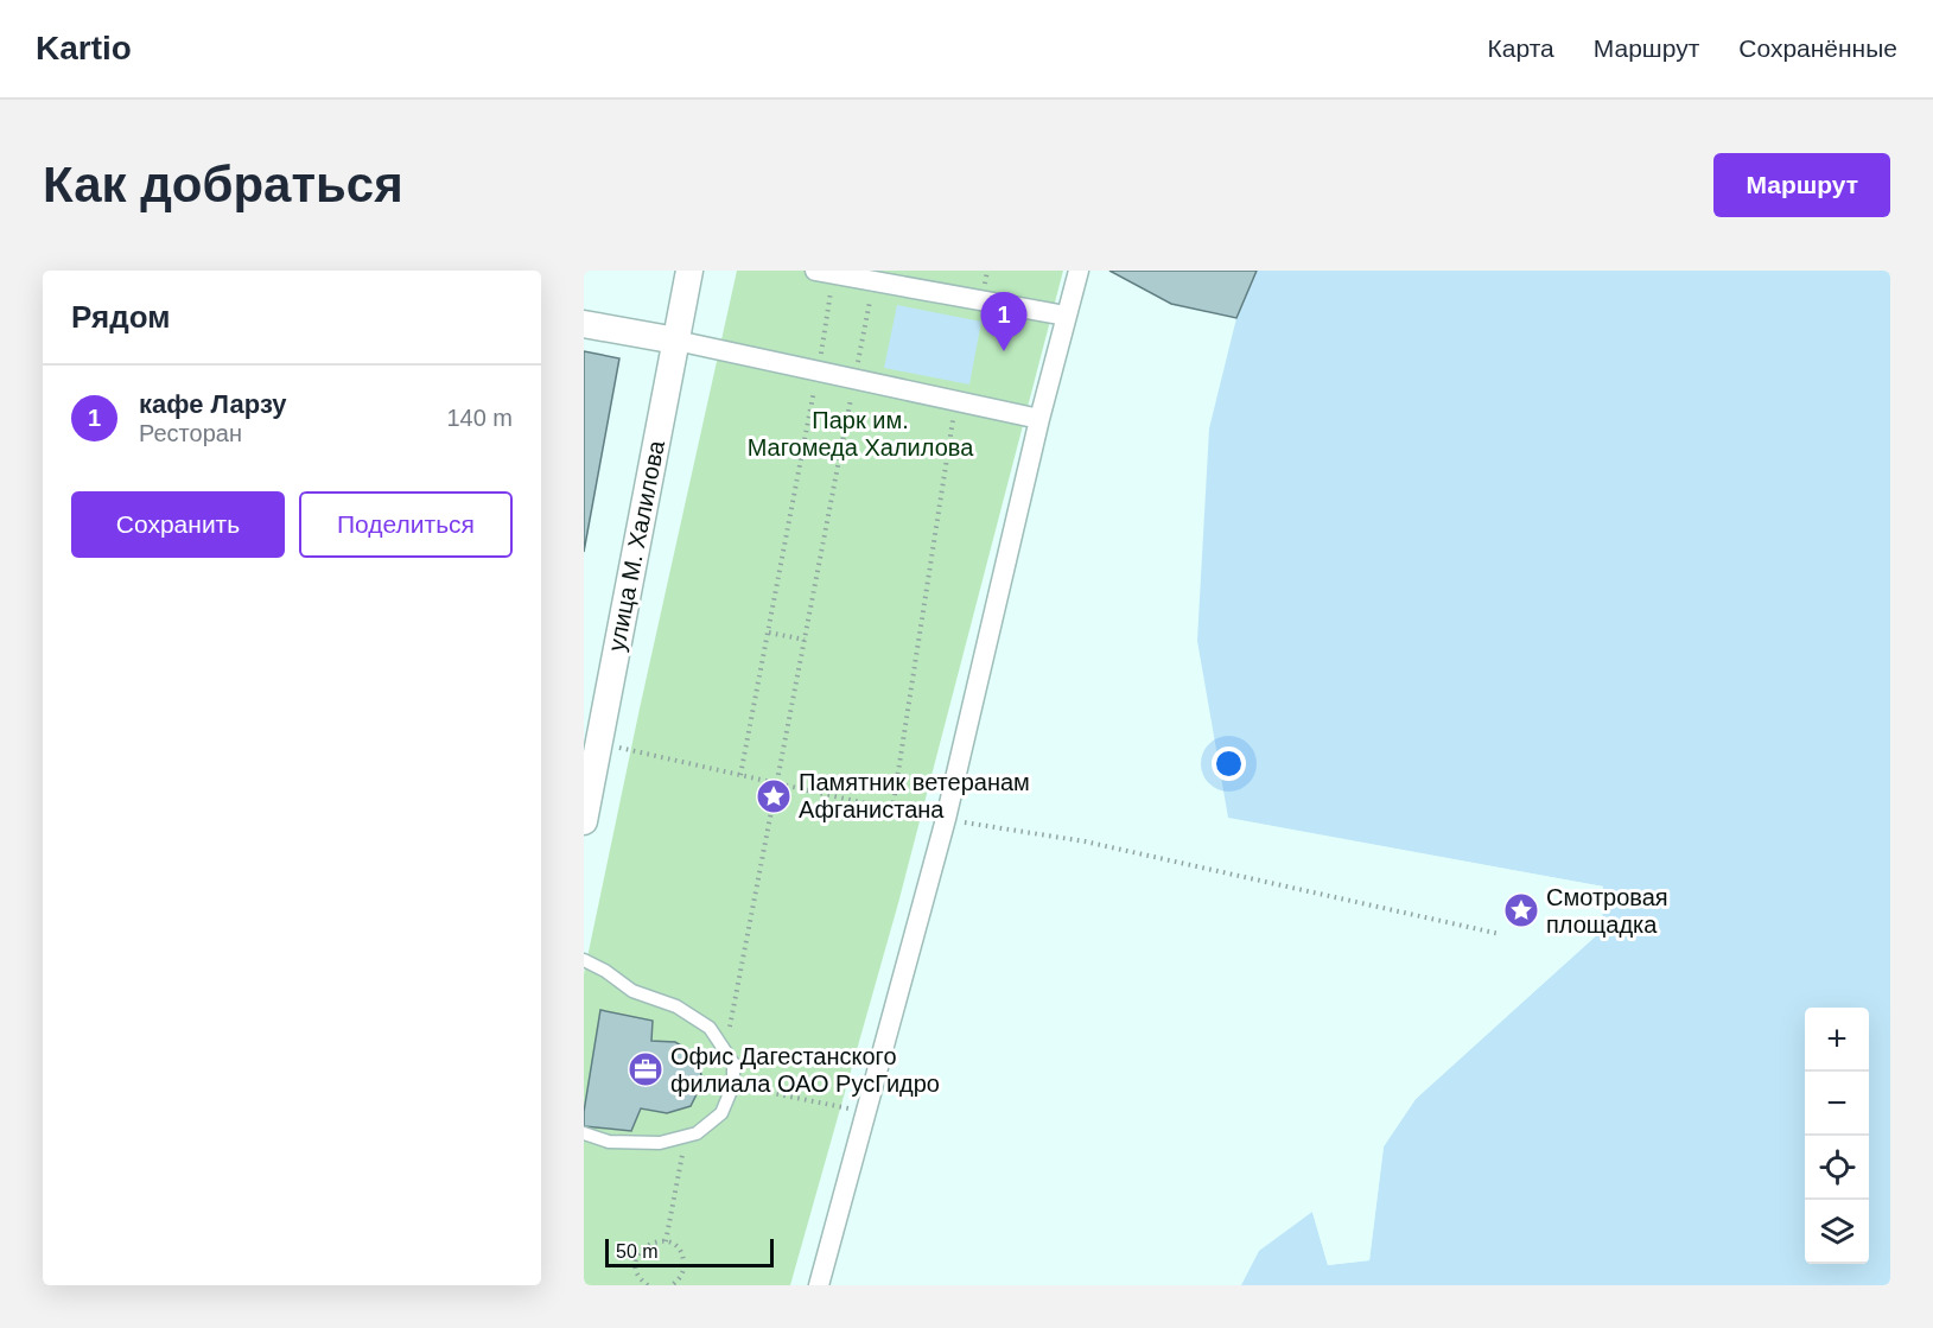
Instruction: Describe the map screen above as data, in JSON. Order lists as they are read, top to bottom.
{
  "streets": {
    "street": ["улица М. Халилова"]
  },
  "parks": ["Парк им. Магомеда Халилова"],
  "places": {
    "place": ["Памятник ветеранам Афганистана", "Смотровая площадка"],
    "office": ["Офис Дагестанского филиала ОАО РусГидро"]
  },
  "scale_bar": "50 m",
  "page": {
    "header": "Kartio",
    "nav": ["Карта", "Маршрут", "Сохранённые"],
    "buttons": [
      "Маршрут",
      ["Сохранить", "Поделиться"]
    ],
    "title": "Как добраться",
    "heading": "Рядом",
    "pins": "1",
    "list": [
      {
        "mark": "1",
        "name": "кафе Ларзу",
        "note": "Ресторан",
        "value": "140 m"
      }
    ],
    "map_buttons": ["+", "−"],
    "scale": "50 m"
  }
}
